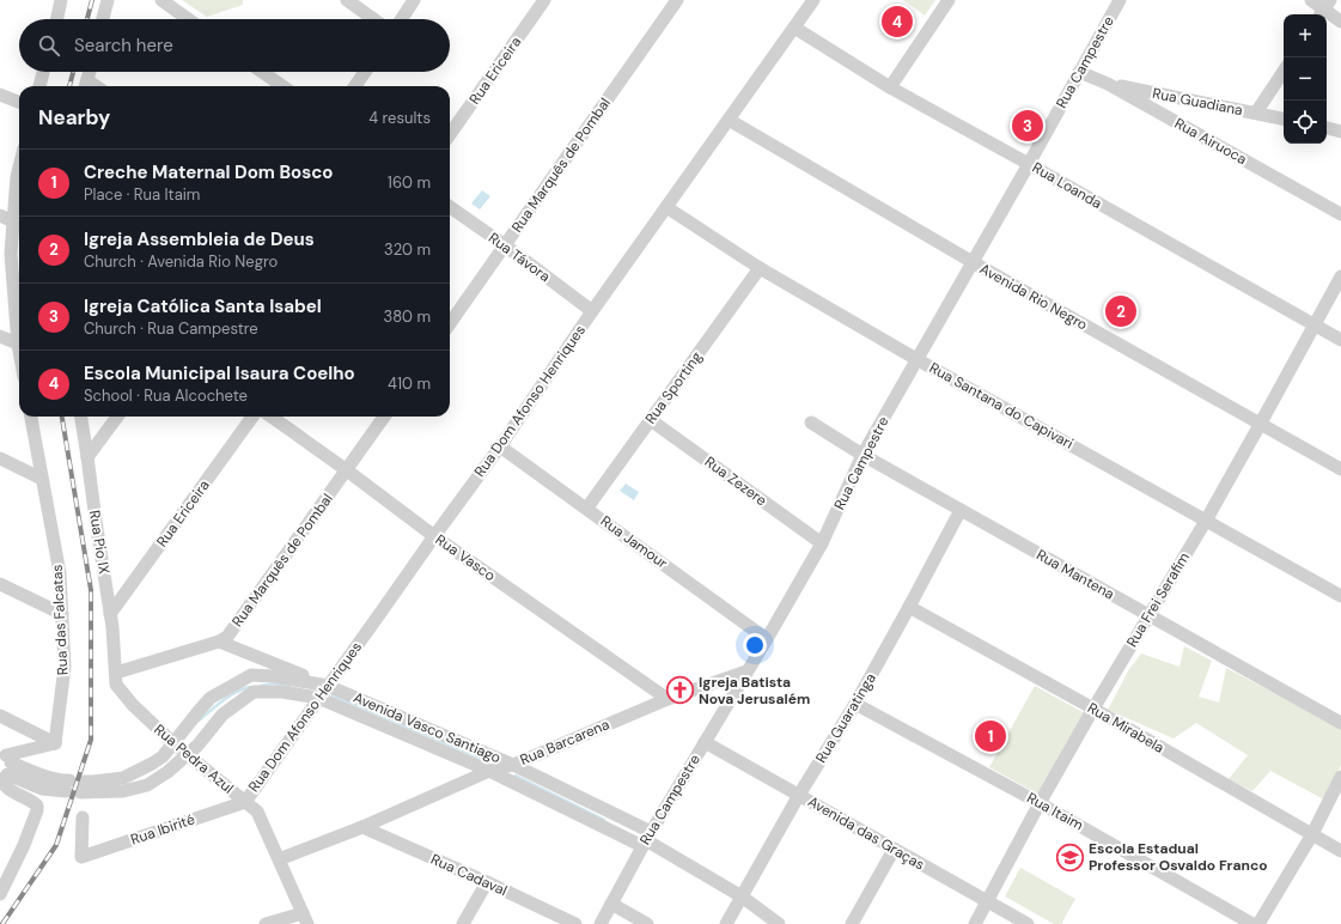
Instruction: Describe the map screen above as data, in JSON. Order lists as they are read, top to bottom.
{
  "streets": {
    "street": [
      "Rua Campestre",
      "Rua Ericeira",
      "Rua Guadiana",
      "Rua Airuoca",
      "Rua Marquês de Pombal",
      "Rua Loanda",
      "Rua Távora",
      "Avenida Rio Negro",
      "Rua Sporting",
      "Rua Dom Afonso Henriques",
      "Rua Santana do Capivari",
      "Rua Zezere",
      "Rua Pio IX",
      "Rua Jamour",
      "Rua Vasco",
      "Rua Mantena",
      "Rua Frei Serafim",
      "Rua das Falcatas",
      "Rua Guaratinga",
      "Avenida Vasco Santiago",
      "Rua Mirabela",
      "Rua Barcarena",
      "Rua Pedra Azul",
      "Rua Itaim",
      "Rua Ibirité",
      "Avenida das Graças",
      "Rua Cadaval"
    ]
  },
  "crossings": [
    ["Rua Campestre", "Rua Airuoca"],
    ["Rua Campestre", "Rua Loanda"],
    ["Rua Campestre", "Avenida Rio Negro"],
    ["Rua Campestre", "Rua Santana do Capivari"],
    ["Rua Campestre", "Rua Zezere"],
    ["Rua Campestre", "Rua Jamour"],
    ["Rua Campestre", "Rua Mantena"],
    ["Rua Campestre", "Avenida Vasco Santiago"],
    ["Rua Campestre", "Rua Barcarena"],
    ["Rua Campestre", "Avenida das Graças"],
    ["Rua Ericeira", "Rua Pio IX"],
    ["Rua Guadiana", "Rua Airuoca"],
    ["Rua Marquês de Pombal", "Rua Távora"],
    ["Rua Marquês de Pombal", "Rua Pio IX"],
    ["Rua Marquês de Pombal", "Rua Vasco"],
    ["Rua Marquês de Pombal", "Rua Pedra Azul"],
    ["Rua Loanda", "Rua Dom Afonso Henriques"],
    ["Rua Loanda", "Rua Frei Serafim"],
    ["Rua Távora", "Rua Dom Afonso Henriques"],
    ["Avenida Rio Negro", "Rua Dom Afonso Henriques"],
    ["Avenida Rio Negro", "Rua Frei Serafim"],
    ["Rua Sporting", "Rua Santana do Capivari"],
    ["Rua Sporting", "Rua Zezere"],
    ["Rua Sporting", "Rua Jamour"],
    ["Rua Dom Afonso Henriques", "Rua Santana do Capivari"],
    ["Rua Dom Afonso Henriques", "Rua Jamour"],
    ["Rua Dom Afonso Henriques", "Rua Vasco"],
    ["Rua Dom Afonso Henriques", "Avenida Vasco Santiago"],
    ["Rua Dom Afonso Henriques", "Rua Pedra Azul"],
    ["Rua Dom Afonso Henriques", "Rua Ibirité"],
    ["Rua Santana do Capivari", "Rua Frei Serafim"],
    ["Rua Pio IX", "Rua Pedra Azul"],
    ["Rua Vasco", "Rua Barcarena"],
    ["Rua Mantena", "Rua Frei Serafim"],
    ["Rua Mantena", "Rua Guaratinga"],
    ["Rua Frei Serafim", "Rua Mirabela"],
    ["Rua Frei Serafim", "Rua Itaim"],
    ["Rua Frei Serafim", "Avenida das Graças"],
    ["Rua Guaratinga", "Avenida Vasco Santiago"],
    ["Rua Guaratinga", "Rua Mirabela"],
    ["Rua Guaratinga", "Rua Itaim"],
    ["Rua Guaratinga", "Avenida das Graças"],
    ["Avenida Vasco Santiago", "Rua Barcarena"],
    ["Avenida Vasco Santiago", "Rua Pedra Azul"],
    ["Rua Barcarena", "Rua Pedra Azul"],
    ["Rua Barcarena", "Rua Cadaval"],
    ["Rua Pedra Azul", "Rua Ibirité"]
  ],
  "places": {
    "church": ["Igreja Batista Nova Jerusalém"],
    "school or university": ["Escola Estadual Professor Osvaldo Franco"]
  },
  "page": {
    "pins": [
      "4",
      "3",
      "2",
      "1"
    ],
    "map_buttons": ["+", "−"],
    "search": "Search here",
    "heading": ["Nearby", "4 results"],
    "list": [
      {
        "mark": "1",
        "name": "Creche Maternal Dom Bosco",
        "note": "Place · Rua Itaim",
        "value": "160 m"
      },
      {
        "mark": "2",
        "name": "Igreja Assembleia de Deus",
        "note": "Church · Avenida Rio Negro",
        "value": "320 m"
      },
      {
        "mark": "3",
        "name": "Igreja Católica Santa Isabel",
        "note": "Church · Rua Campestre",
        "value": "380 m"
      },
      {
        "mark": "4",
        "name": "Escola Municipal Isaura Coelho",
        "note": "School · Rua Alcochete",
        "value": "410 m"
      }
    ]
  }
}
